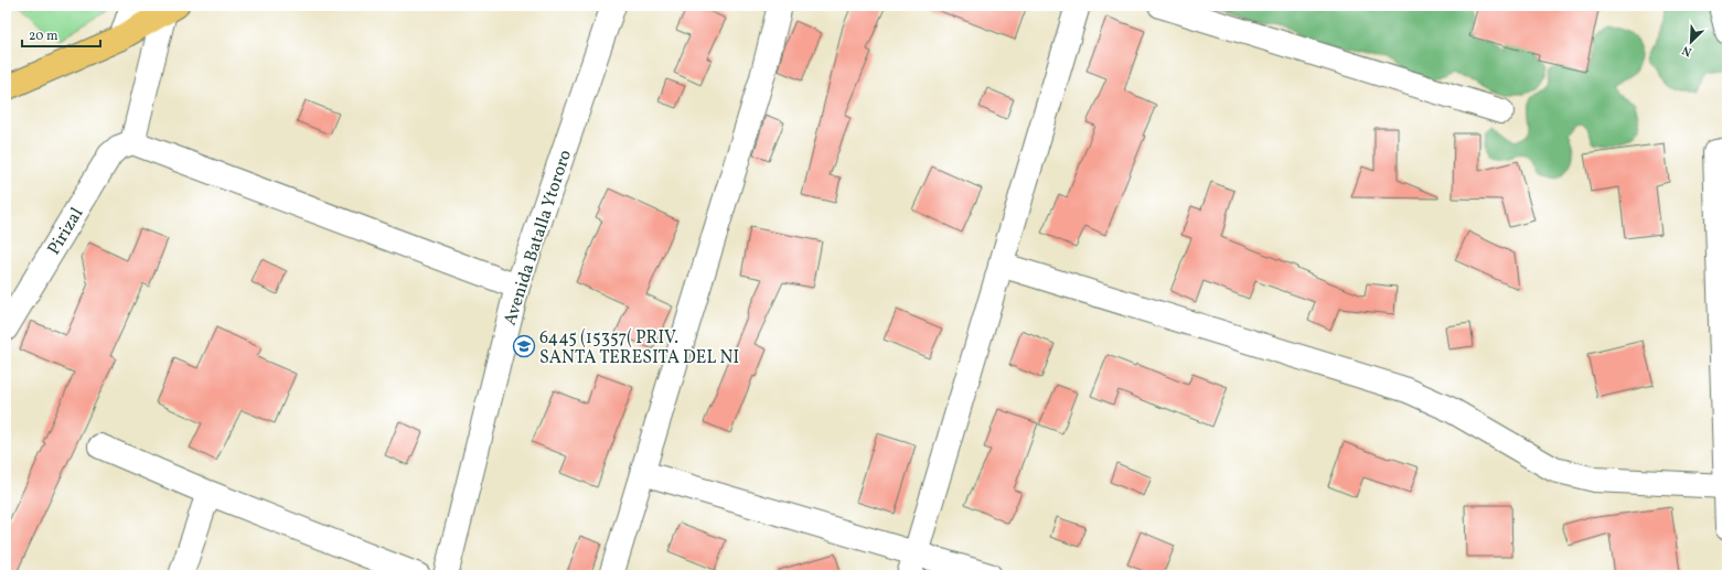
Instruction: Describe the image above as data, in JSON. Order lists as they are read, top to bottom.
{
  "streets": {
    "street": ["Pirizal", "Avenida Batalla Ytororo"]
  },
  "places": {
    "school or university": ["6445 (15357( PRIV. SANTA TERESITA DEL NI"]
  },
  "scale_bar": "20 m",
  "north": "bottom left"
}
